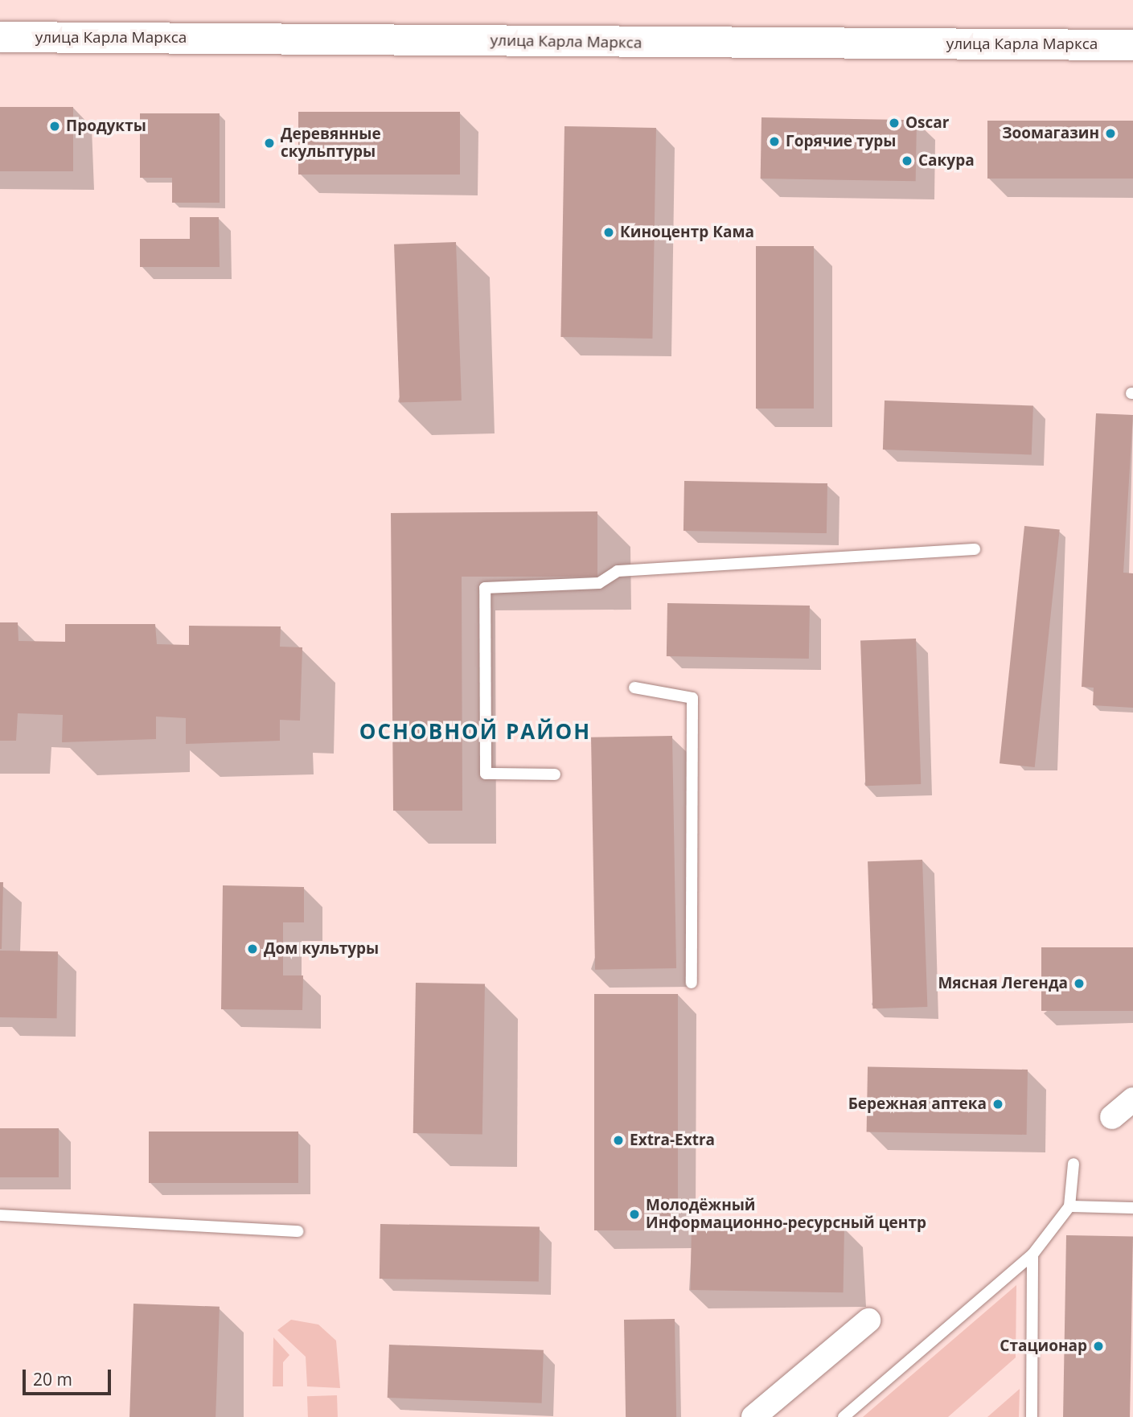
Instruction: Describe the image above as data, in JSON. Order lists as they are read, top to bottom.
{
  "streets": {
    "street": ["улица Карла Маркса"]
  },
  "districts": ["ОСНОВНОЙ РАЙОН"],
  "places": [
    "Oscar",
    "Продукты",
    "Зоомагазин",
    "Горячие туры",
    "Деревянные скульптуры",
    "Сакура",
    "Киноцентр Кама",
    "Дом культуры",
    "Мясная Легенда",
    "Бережная аптека",
    "Extra-Extra",
    "Молодёжный Информационно-ресурсный центр",
    "Стационар"
  ],
  "scale_bar": "20 m"
}
